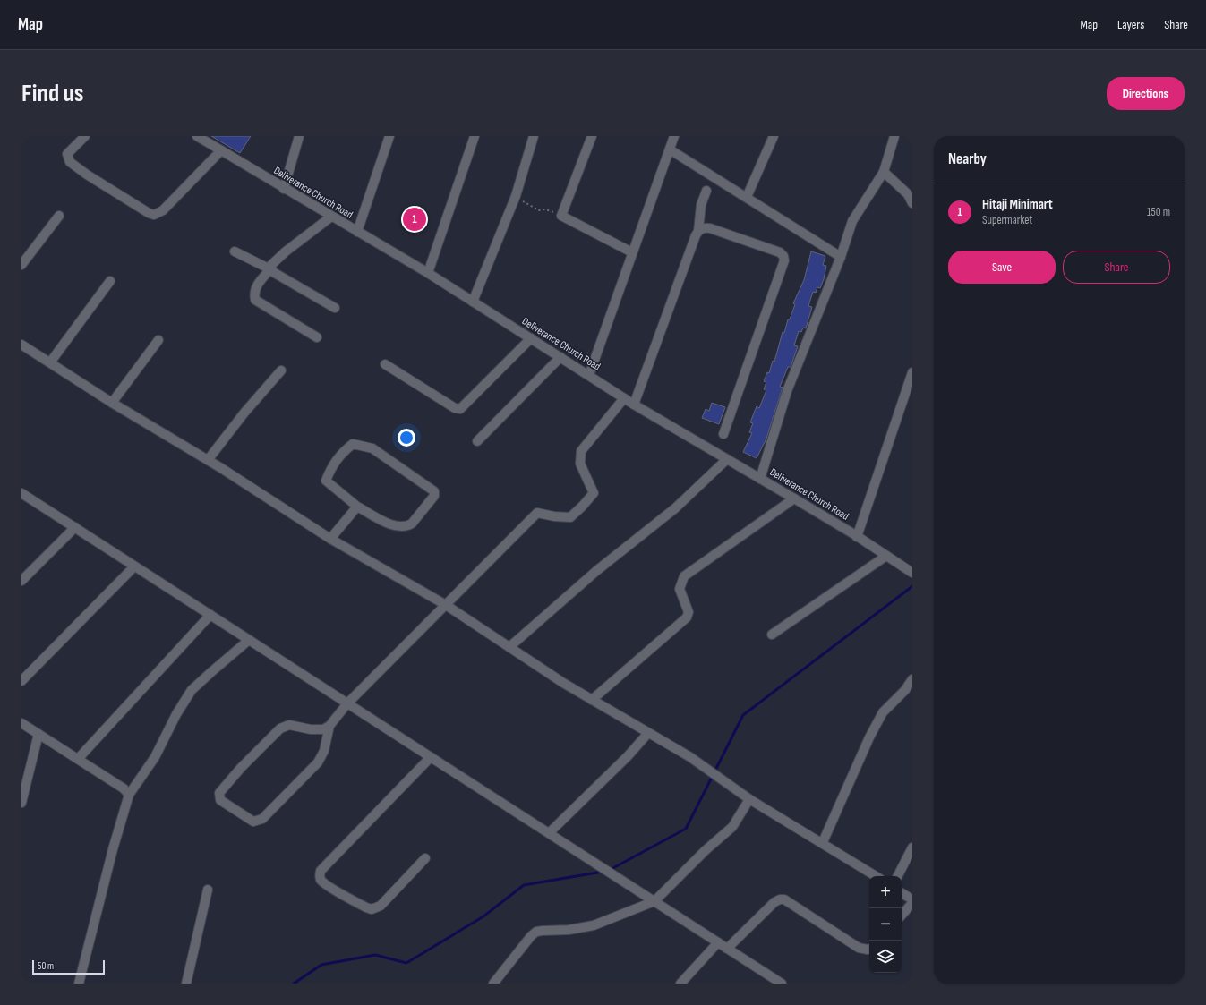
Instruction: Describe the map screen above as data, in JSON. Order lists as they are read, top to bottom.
{
  "streets": {
    "street": ["Deliverance Church Road"]
  },
  "scale_bar": "50 m",
  "page": {
    "header": "Map",
    "nav": ["Map", "Layers", "Share"],
    "buttons": [
      "Directions",
      ["Save", "Share"]
    ],
    "title": "Find us",
    "heading": "Nearby",
    "list": [
      {
        "mark": "1",
        "name": "Hitaji Minimart",
        "note": "Supermarket",
        "value": "150 m"
      }
    ],
    "pins": "1",
    "map_buttons": ["+", "−"],
    "scale": "50 m"
  }
}
